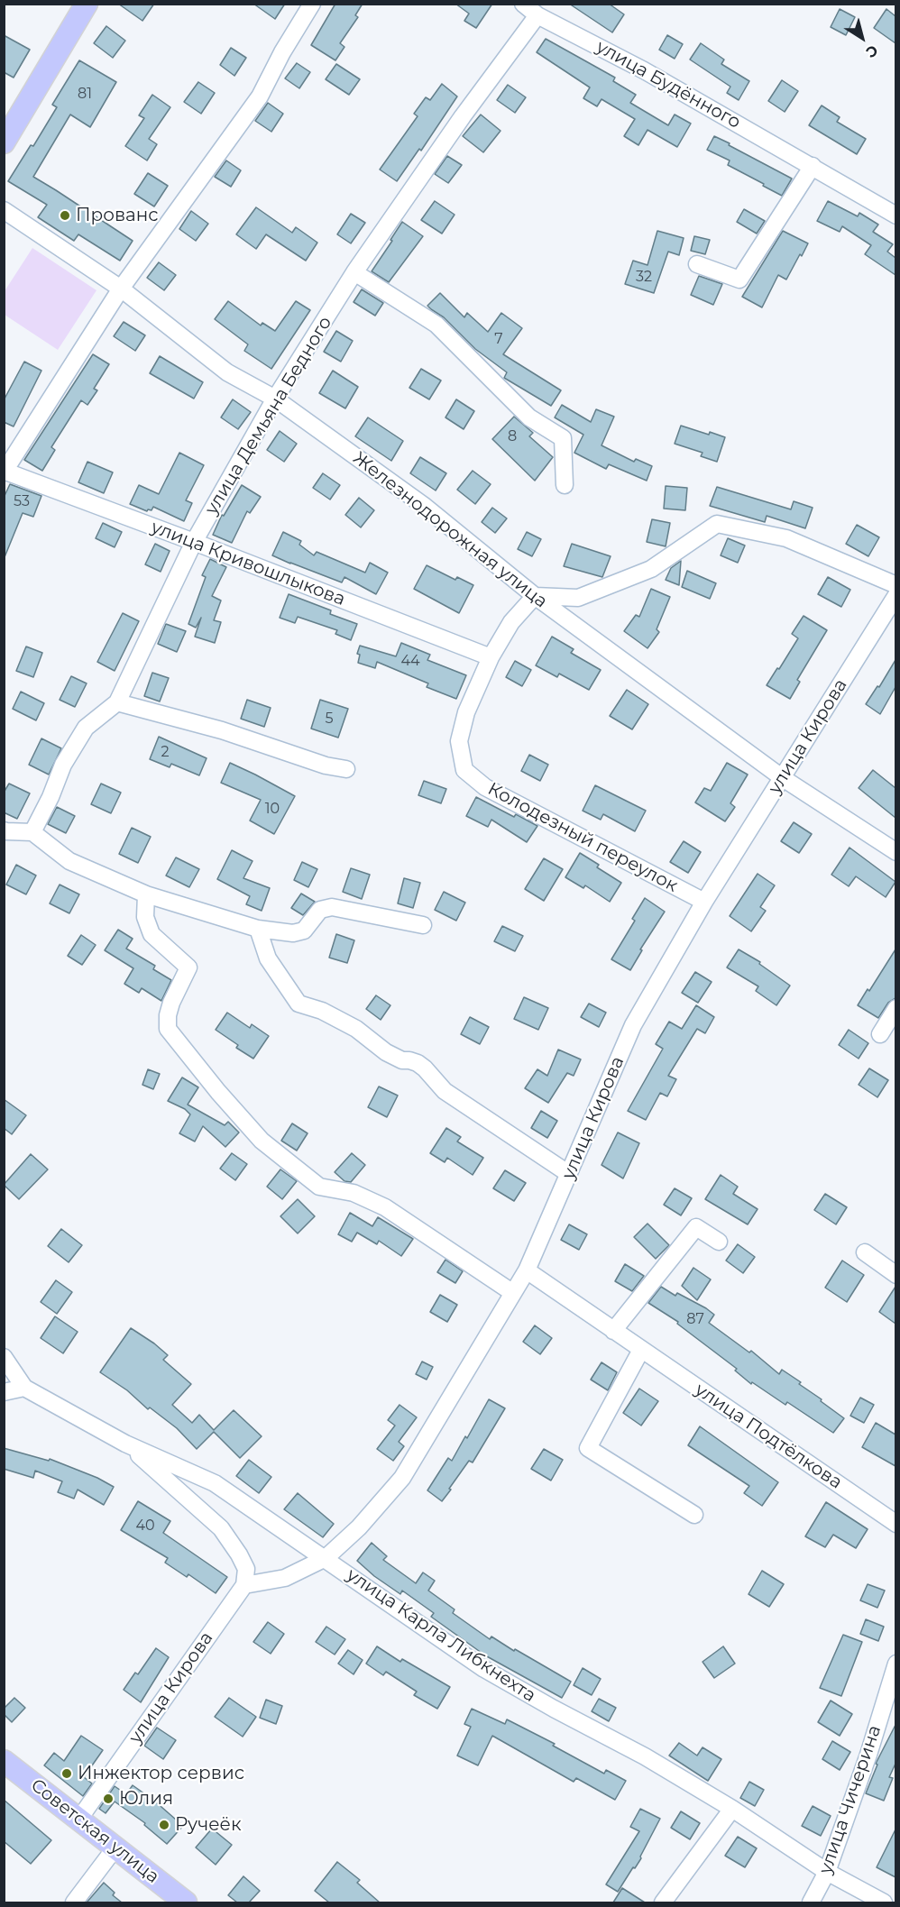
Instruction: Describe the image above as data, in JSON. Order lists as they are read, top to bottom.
{
  "streets": {
    "main road": ["Советская улица"],
    "street": [
      "улица Будённого",
      "улица Демьяна Бедного",
      "Железнодорожная улица",
      "улица Кривошлыкова",
      "улица Кирова",
      "Колодезный переулок",
      "улица Подтёлкова",
      "улица Карла Либкнехта",
      "улица Чичерина"
    ]
  },
  "crossings": [
    ["улица Будённого", "улица Демьяна Бедного"],
    ["улица Демьяна Бедного", "Железнодорожная улица"],
    ["улица Демьяна Бедного", "улица Кривошлыкова"],
    ["Железнодорожная улица", "улица Кирова"],
    ["улица Кривошлыкова", "Колодезный переулок"],
    ["улица Кирова", "Колодезный переулок"],
    ["улица Кирова", "улица Подтёлкова"],
    ["улица Кирова", "улица Карла Либкнехта"],
    ["улица Кирова", "Советская улица"],
    ["улица Карла Либкнехта", "улица Чичерина"]
  ],
  "places": [
    "Прованс",
    "Инжектор сервис",
    "Юлия",
    "Ручеёк"
  ],
  "house_numbers": [
    "81",
    "32",
    "7",
    "8",
    "53",
    "44",
    "5",
    "2",
    "10",
    "87",
    "40"
  ],
  "north": "bottom right"
}
